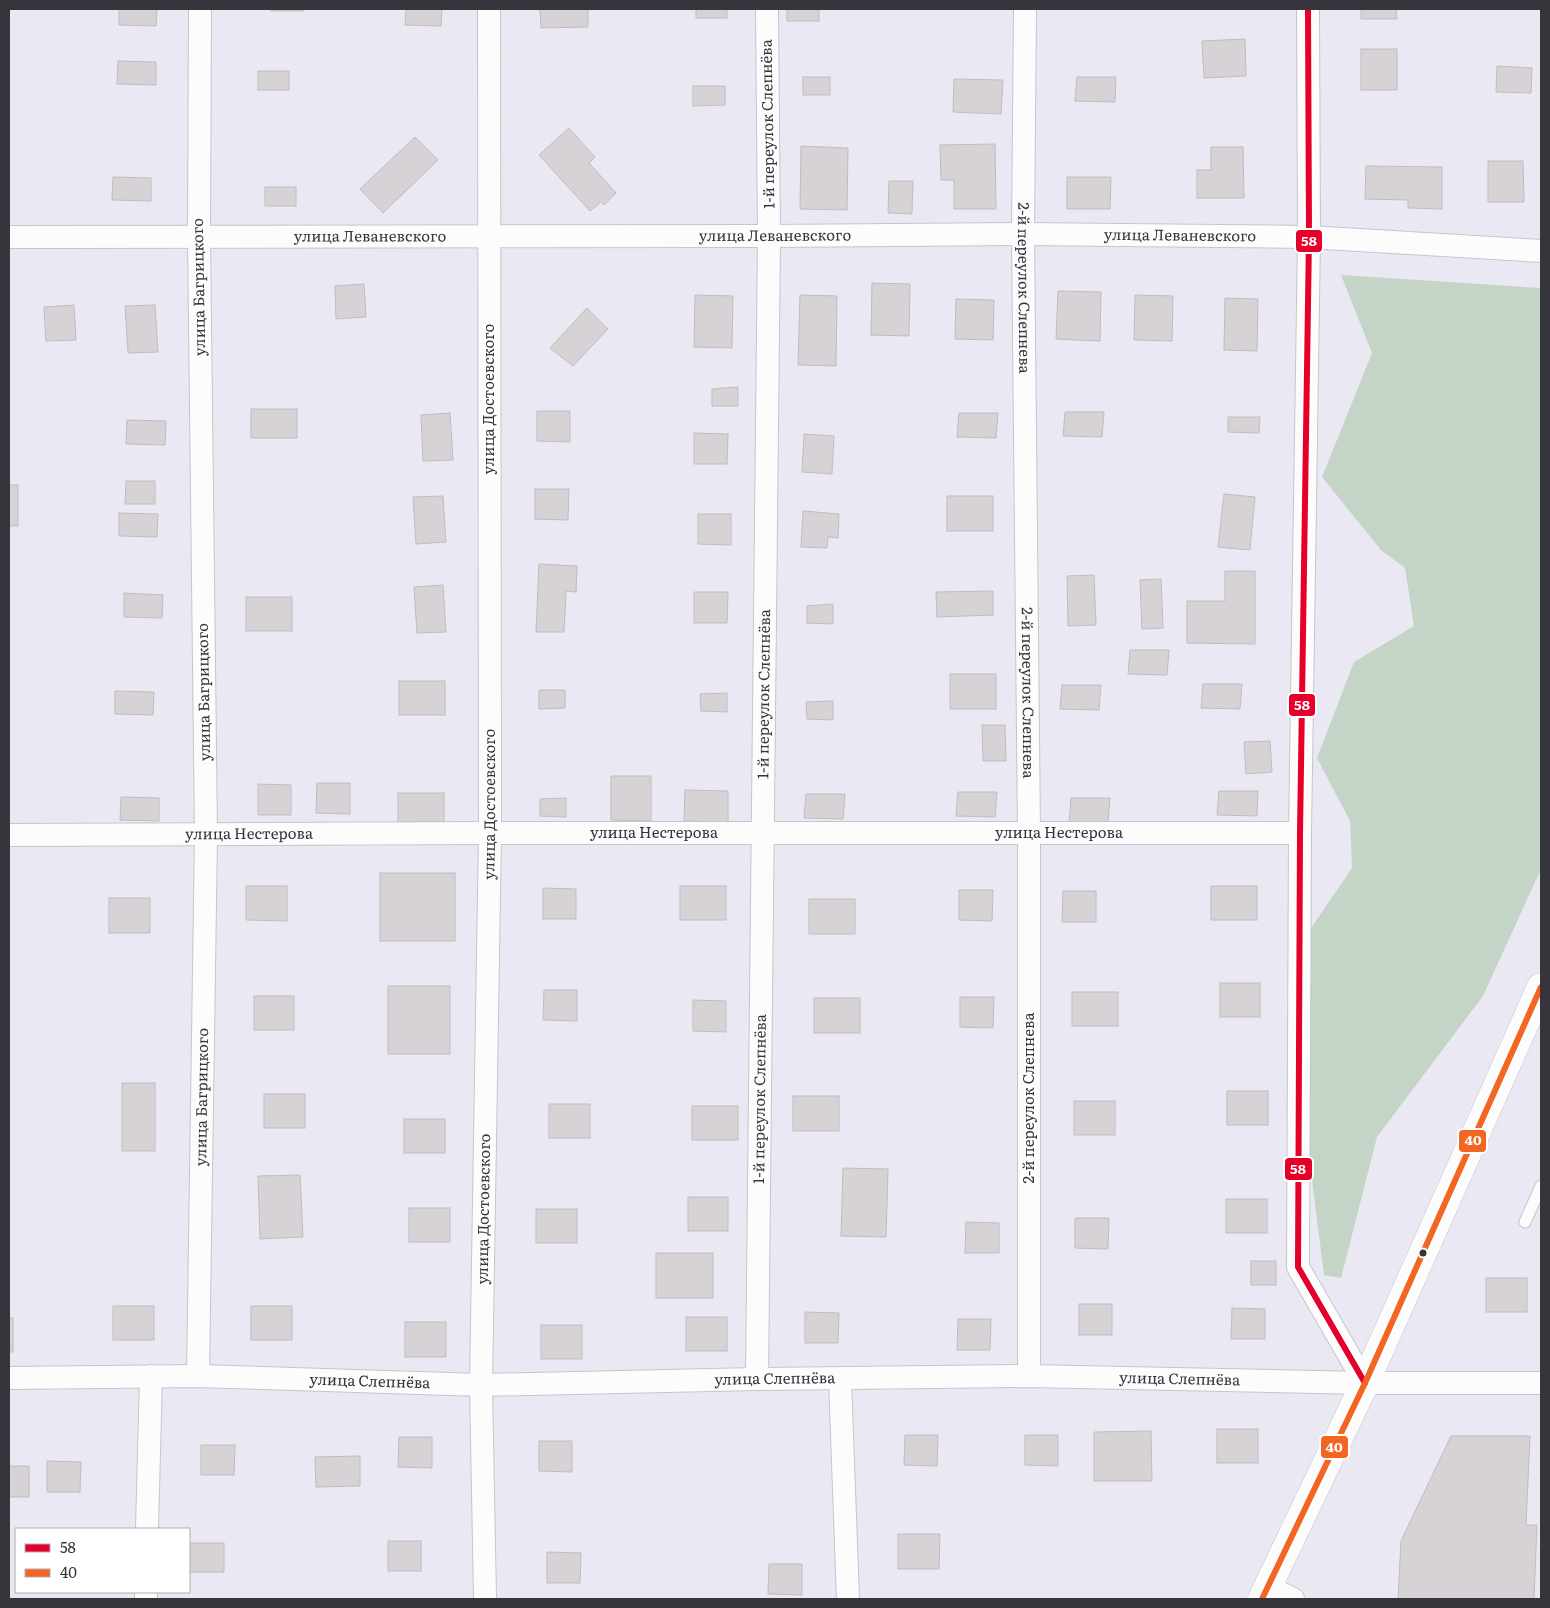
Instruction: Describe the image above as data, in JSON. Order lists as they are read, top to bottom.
{
  "streets": {
    "street": [
      "1-й переулок Слепнёва",
      "улица Леваневского",
      "улица Багрицкого",
      "2-й переулок Слепнева",
      "улица Достоевского",
      "улица Нестерова",
      "улица Слепнёва"
    ]
  },
  "crossings": [
    ["1-й переулок Слепнёва", "улица Леваневского"],
    ["1-й переулок Слепнёва", "улица Нестерова"],
    ["1-й переулок Слепнёва", "улица Слепнёва"],
    ["улица Леваневского", "улица Багрицкого"],
    ["улица Леваневского", "2-й переулок Слепнева"],
    ["улица Леваневского", "улица Достоевского"],
    ["улица Багрицкого", "улица Нестерова"],
    ["улица Багрицкого", "улица Слепнёва"],
    ["2-й переулок Слепнева", "улица Нестерова"],
    ["2-й переулок Слепнева", "улица Слепнёва"],
    ["улица Достоевского", "улица Нестерова"],
    ["улица Достоевского", "улица Слепнёва"]
  ],
  "lines": ["transit line 58", "transit line 40"],
  "legend": ["58", "40"]
}
